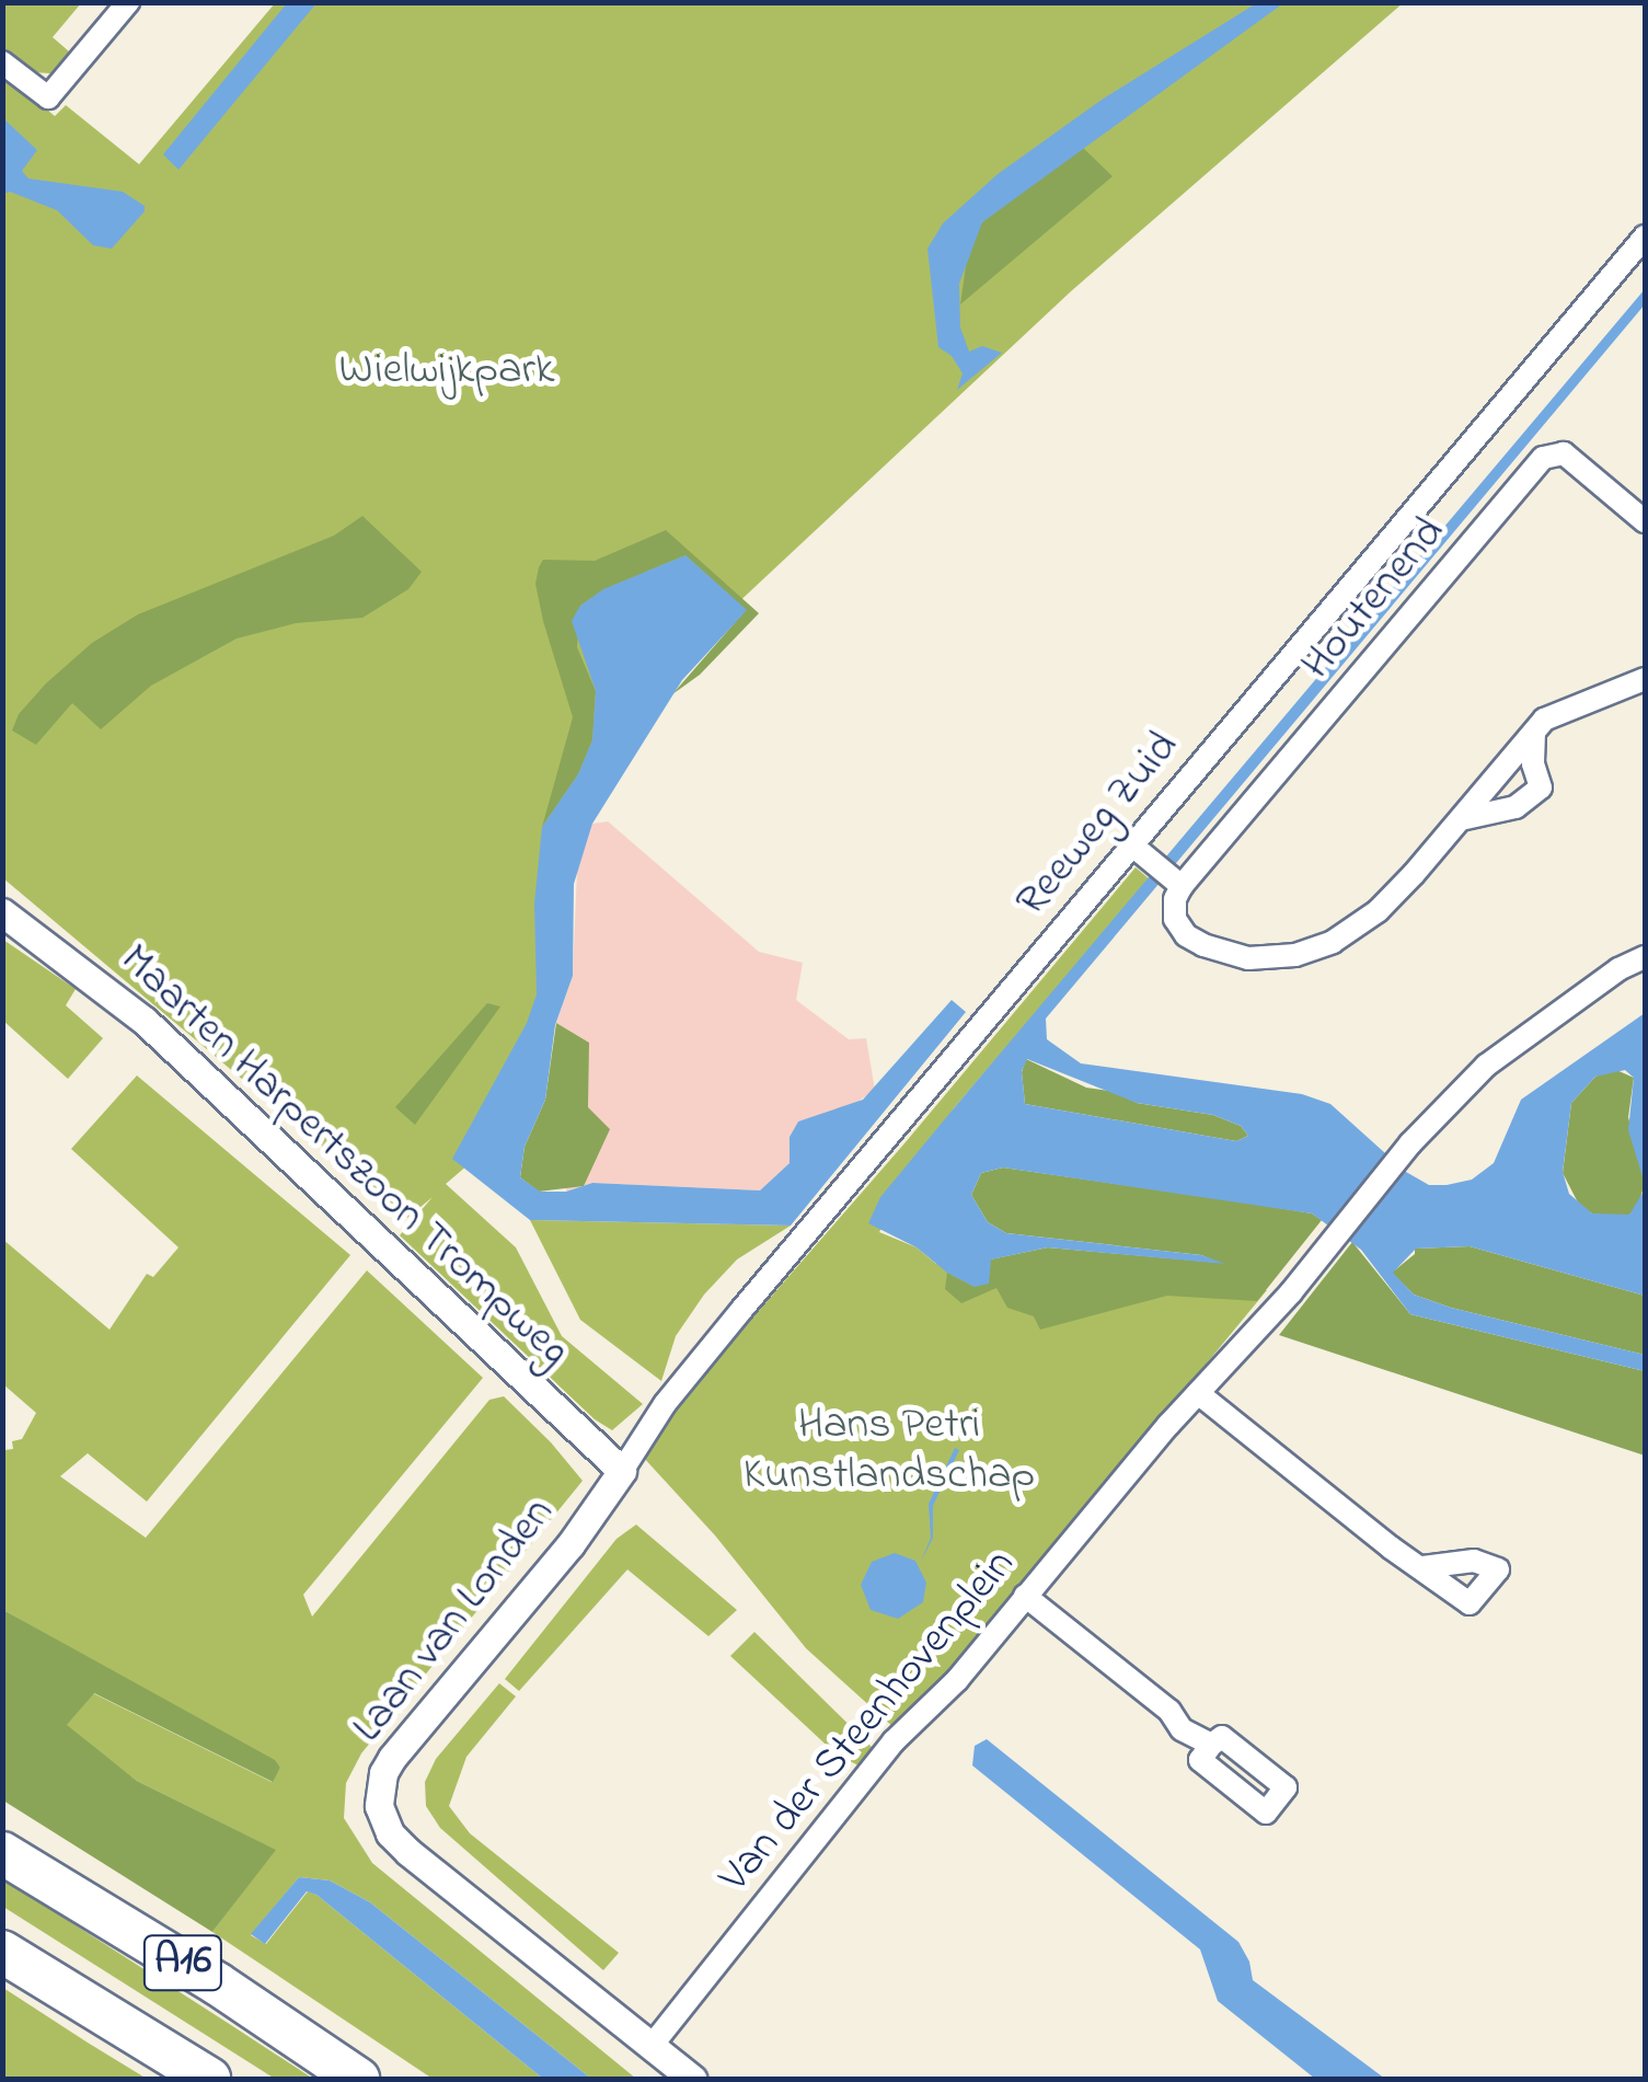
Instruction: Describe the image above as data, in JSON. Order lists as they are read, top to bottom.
{
  "streets": {
    "highway": ["A16"],
    "street": [
      "Houtenend",
      "Reeweg Zuid",
      "Maarten Harpertszoon Trompweg",
      "Laan van Londen",
      "Van der Steenhovenplein"
    ]
  },
  "crossings": [
    ["Reeweg Zuid", "Maarten Harpertszoon Trompweg"],
    ["Reeweg Zuid", "Laan van Londen"],
    ["Maarten Harpertszoon Trompweg", "Laan van Londen"],
    ["Laan van Londen", "Van der Steenhovenplein"]
  ],
  "parks": ["Wielwijkpark", "Hans Petri Kunstlandschap"]
}
